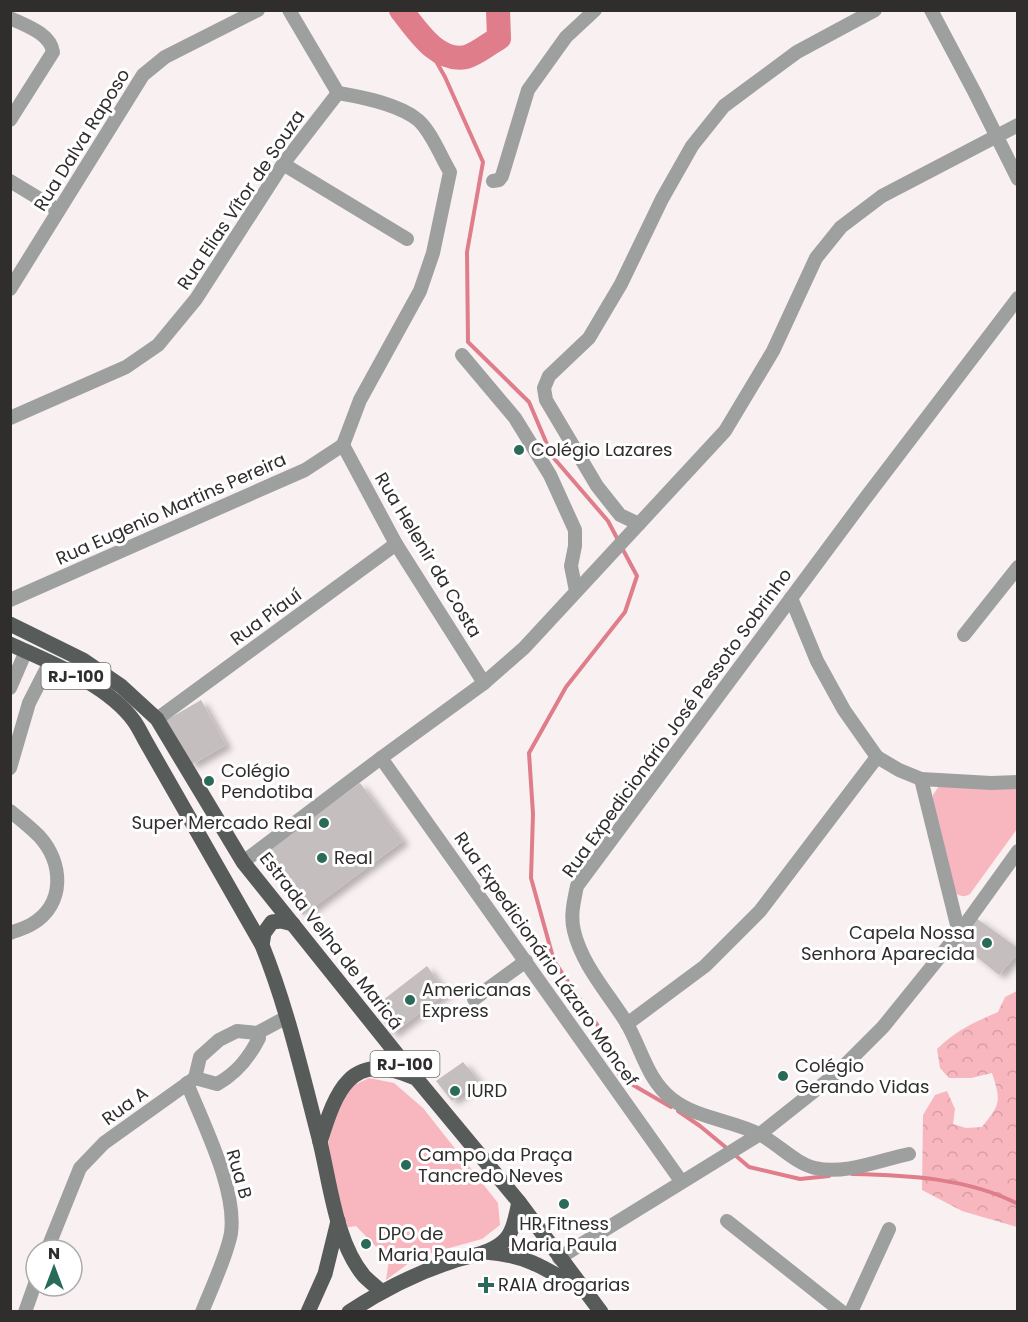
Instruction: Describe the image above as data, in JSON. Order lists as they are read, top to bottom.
{
  "streets": {
    "main road": ["RJ-100", "Estrada Velha de Maricá"],
    "street": [
      "Rua Dalva Raposo",
      "Rua Elias Vítor de Souza",
      "Rua Eugenio Martins Pereira",
      "Rua Helenir da Costa",
      "Rua Piauí",
      "Rua Expedicionário José Pessoto Sobrinho",
      "Rua Expedicionário Lázaro Moncef",
      "Rua A",
      "Rua B"
    ]
  },
  "crossings": [
    ["Rua Eugenio Martins Pereira", "Rua Helenir da Costa"],
    ["Rua Helenir da Costa", "Rua Piauí"],
    ["Rua Piauí", "Estrada Velha de Maricá"],
    ["RJ-100", "Estrada Velha de Maricá"],
    ["Rua A", "Rua B"]
  ],
  "places": {
    "other": [
      "Colégio Lazares",
      "Colégio Pendotiba",
      "Super Mercado Real",
      "Real",
      "Capela Nossa Senhora Aparecida",
      "Americanas Express",
      "Colégio Gerando Vidas",
      "IURD",
      "Campo da Praça Tancredo Neves",
      "HR Fitness Maria Paula",
      "DPO de Maria Paula"
    ],
    "health": ["RAIA drogarias"]
  },
  "north": "top"
}
